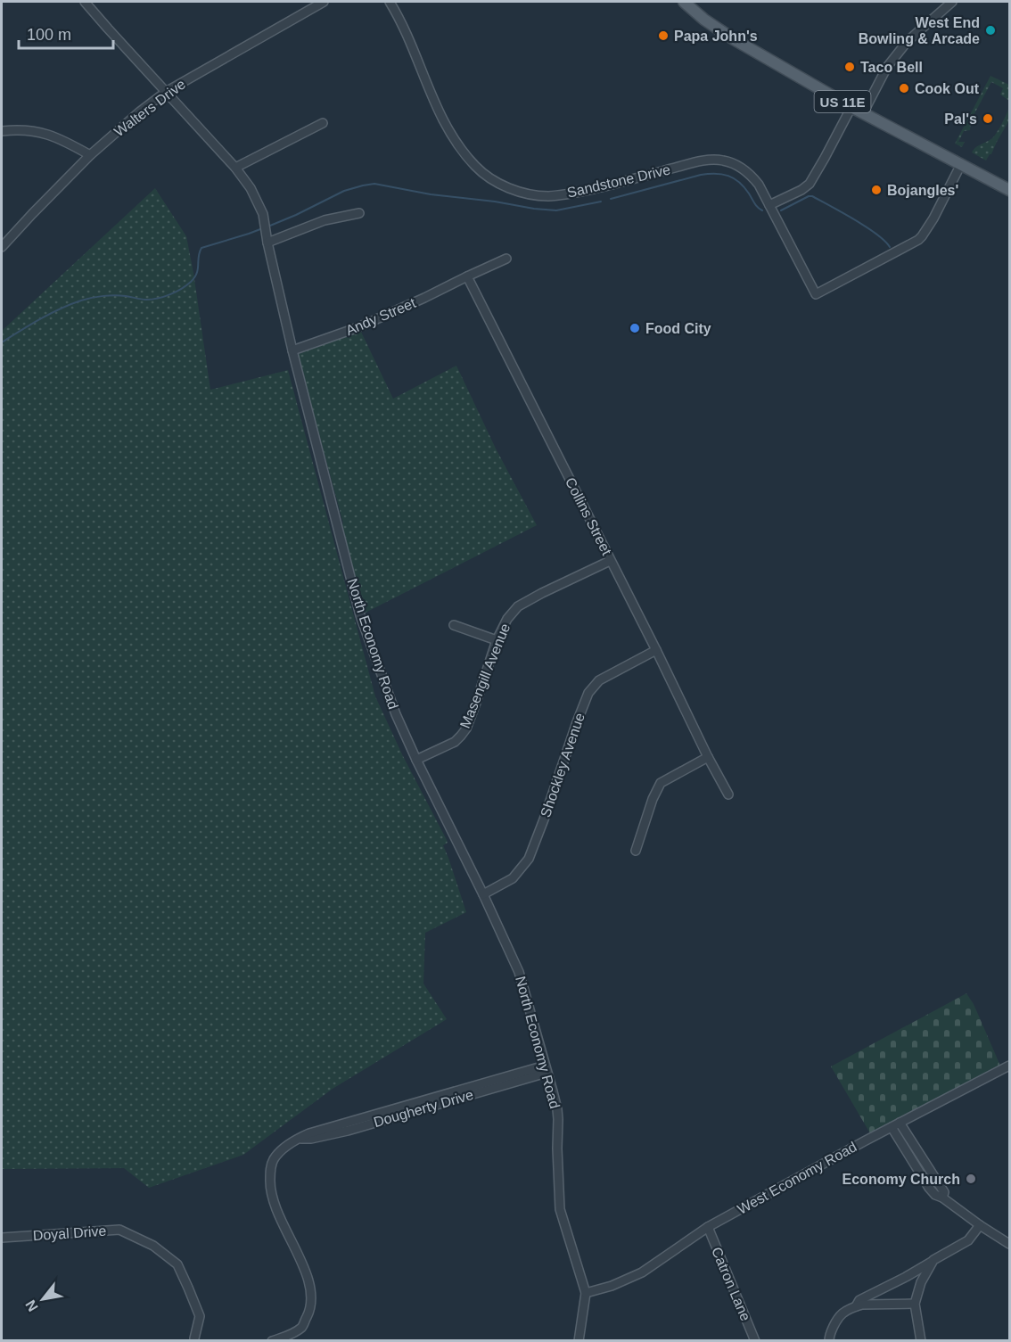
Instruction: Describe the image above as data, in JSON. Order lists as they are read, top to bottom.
{
  "streets": {
    "main road": ["US 11E"],
    "street": [
      "Walters Drive",
      "Sandstone Drive",
      "Andy Street",
      "Collins Street",
      "North Economy Road",
      "Masengill Avenue",
      "Shockley Avenue",
      "Dougherty Drive",
      "West Economy Road",
      "Doyal Drive",
      "Catron Lane"
    ]
  },
  "crossings": [
    ["US 11E", "Sandstone Drive"],
    ["Walters Drive", "North Economy Road"],
    ["Andy Street", "Collins Street"],
    ["Andy Street", "North Economy Road"],
    ["Collins Street", "Masengill Avenue"],
    ["Collins Street", "Shockley Avenue"],
    ["North Economy Road", "Masengill Avenue"],
    ["North Economy Road", "Shockley Avenue"],
    ["North Economy Road", "Dougherty Drive"],
    ["North Economy Road", "West Economy Road"],
    ["West Economy Road", "Catron Lane"]
  ],
  "places": [
    "West End Bowling & Arcade",
    "Papa John's",
    "Taco Bell",
    "Cook Out",
    "Pal's",
    "Bojangles'",
    "Food City",
    "Economy Church"
  ],
  "scale_bar": "100 m",
  "north": "bottom left"
}
